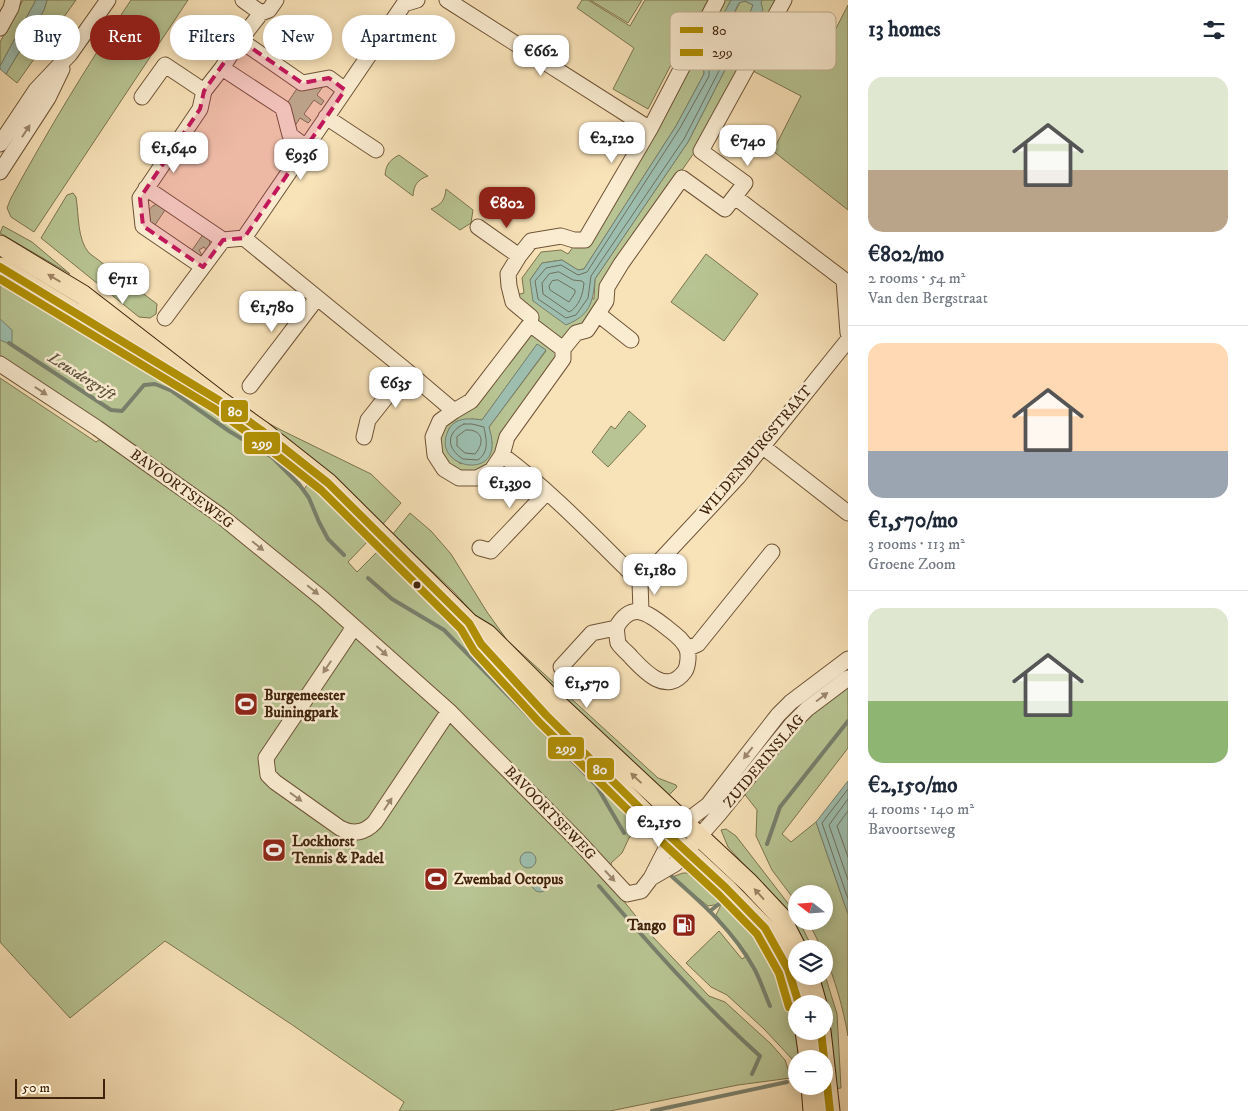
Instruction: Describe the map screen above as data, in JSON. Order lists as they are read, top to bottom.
{
  "streets": {
    "street": ["WILDENBURGSTRAAT", "BAVOORTSEWEG", "ZUIDERINSLAG"]
  },
  "crossings": [
    ["BAVOORTSEWEG", "ZUIDERINSLAG"]
  ],
  "one_way": ["BAVOORTSEWEG"],
  "water": ["Leusdergrift"],
  "places": {
    "sports": ["Burgemeester Buiningpark", "Lockhorst Tennis & Padel", "Zwembad Octopus"],
    "fuel station": ["Tango"]
  },
  "lines": ["transit line 80", "transit line 299"],
  "legend": ["80", "299"],
  "scale_bar": "50 m",
  "north": "left",
  "page": {
    "heading": "13 homes",
    "chip": [
      "Buy",
      "Rent",
      "Filters",
      "New",
      "Apartment"
    ],
    "price": [
      "€662",
      "€2,120",
      "€740",
      "€1,640",
      "€936",
      "€802",
      "€711",
      "€1,780",
      "€635",
      "€1,390",
      "€1,180",
      "€1,570",
      "€2,150"
    ],
    "list": [
      {
        "name": "€802/mo",
        "note": "2 rooms · 54 m² · Van den Bergstraat"
      },
      {
        "name": "€1,570/mo",
        "note": "3 rooms · 113 m² · Groene Zoom"
      },
      {
        "name": "€2,150/mo",
        "note": "4 rooms · 140 m² · Bavoortseweg"
      }
    ],
    "map_buttons": ["+", "−"],
    "scale": "50 m"
  }
}
